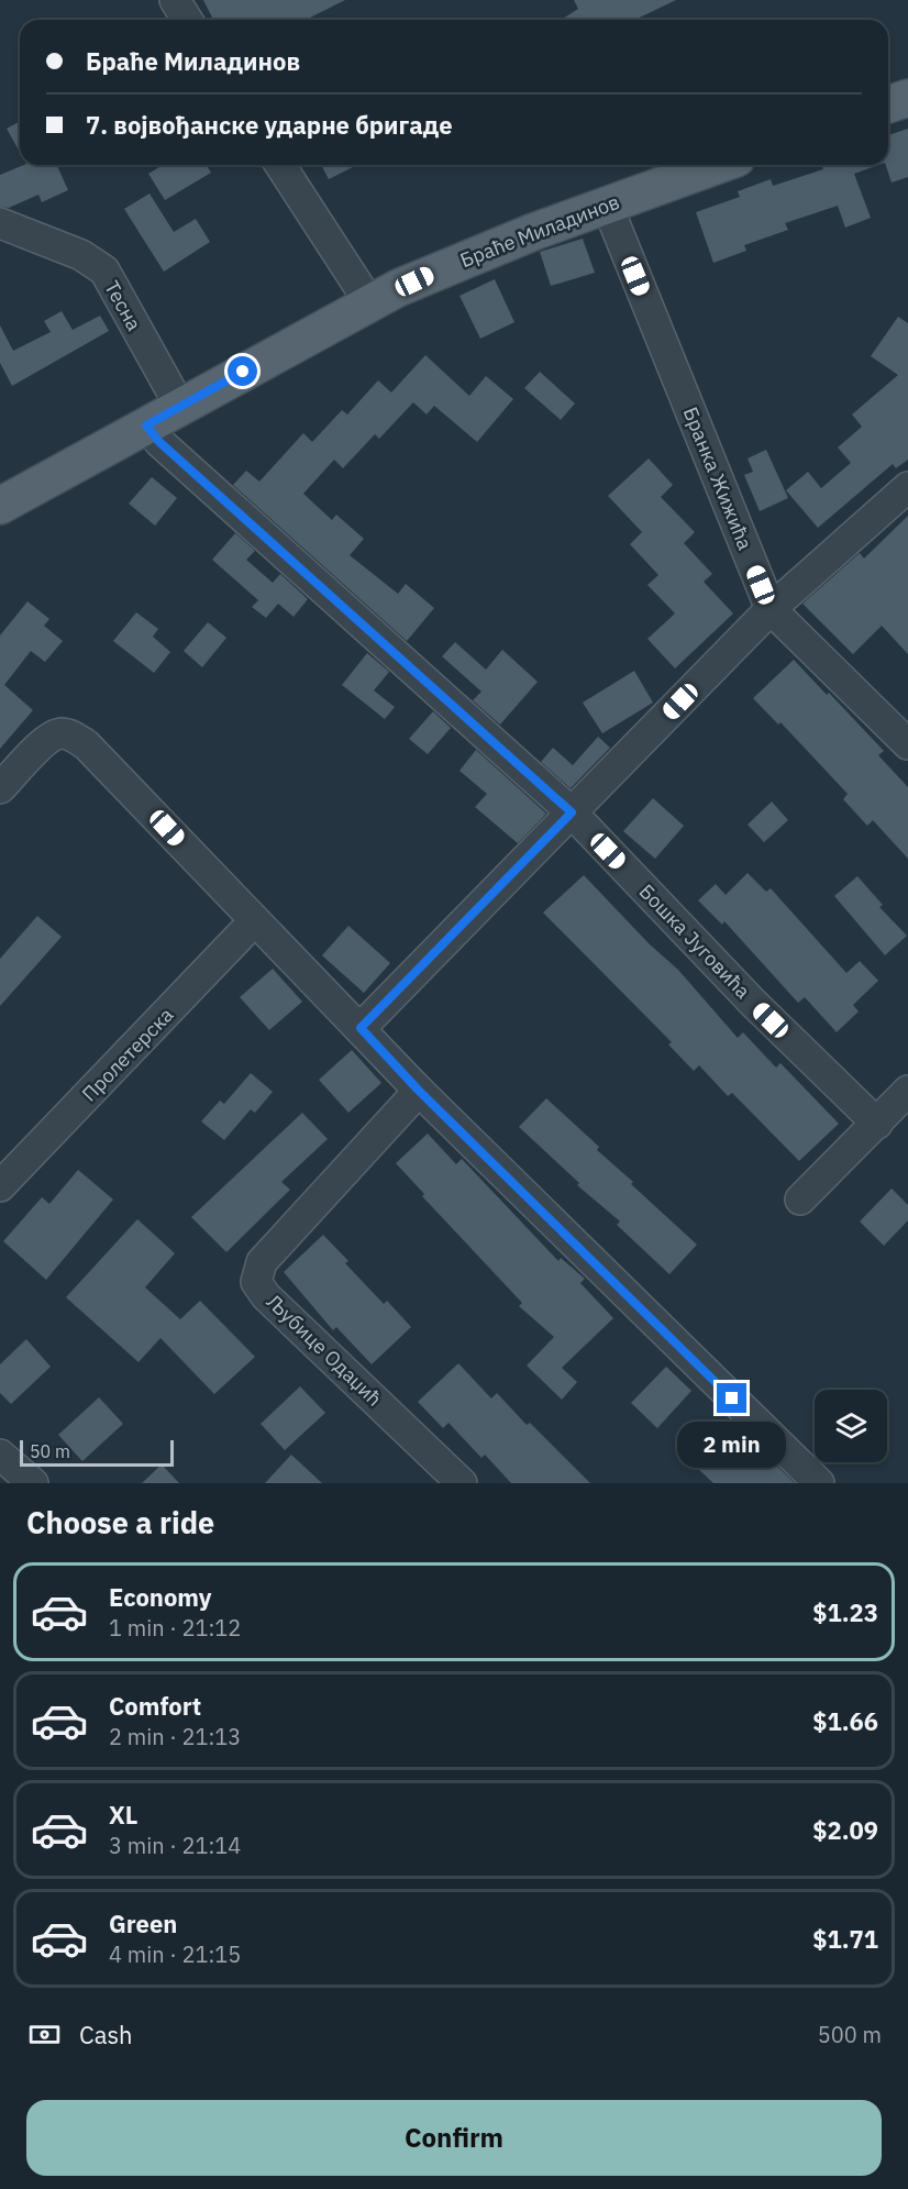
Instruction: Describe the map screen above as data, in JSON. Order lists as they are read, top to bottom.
{
  "streets": {
    "main road": ["Браће Миладинов"],
    "street": [
      "Тесна",
      "Бранка Жижића",
      "Бошка Југовића",
      "Пролетерска",
      "Љубице Одаџић"
    ]
  },
  "crossings": [
    ["Браће Миладинов", "Тесна"],
    ["Браће Миладинов", "Бранка Жижића"],
    ["Браће Миладинов", "Бошка Југовића"]
  ],
  "scale_bar": "50 m",
  "page": {
    "banner": ["Браће Миладинов", "7. војвођанске ударне бригаде"],
    "bubble": "2 min",
    "scale": "50 m",
    "heading": "Choose a ride",
    "list": [
      {
        "name": "Economy",
        "note": "1 min · 21:12",
        "value": "$1.23"
      },
      {
        "name": "Comfort",
        "note": "2 min · 21:13",
        "value": "$1.66"
      },
      {
        "name": "XL",
        "note": "3 min · 21:14",
        "value": "$2.09"
      },
      {
        "name": "Green",
        "note": "4 min · 21:15",
        "value": "$1.71"
      }
    ],
    "pay": ["Cash", "500 m"],
    "buttons": "Confirm"
  }
}
